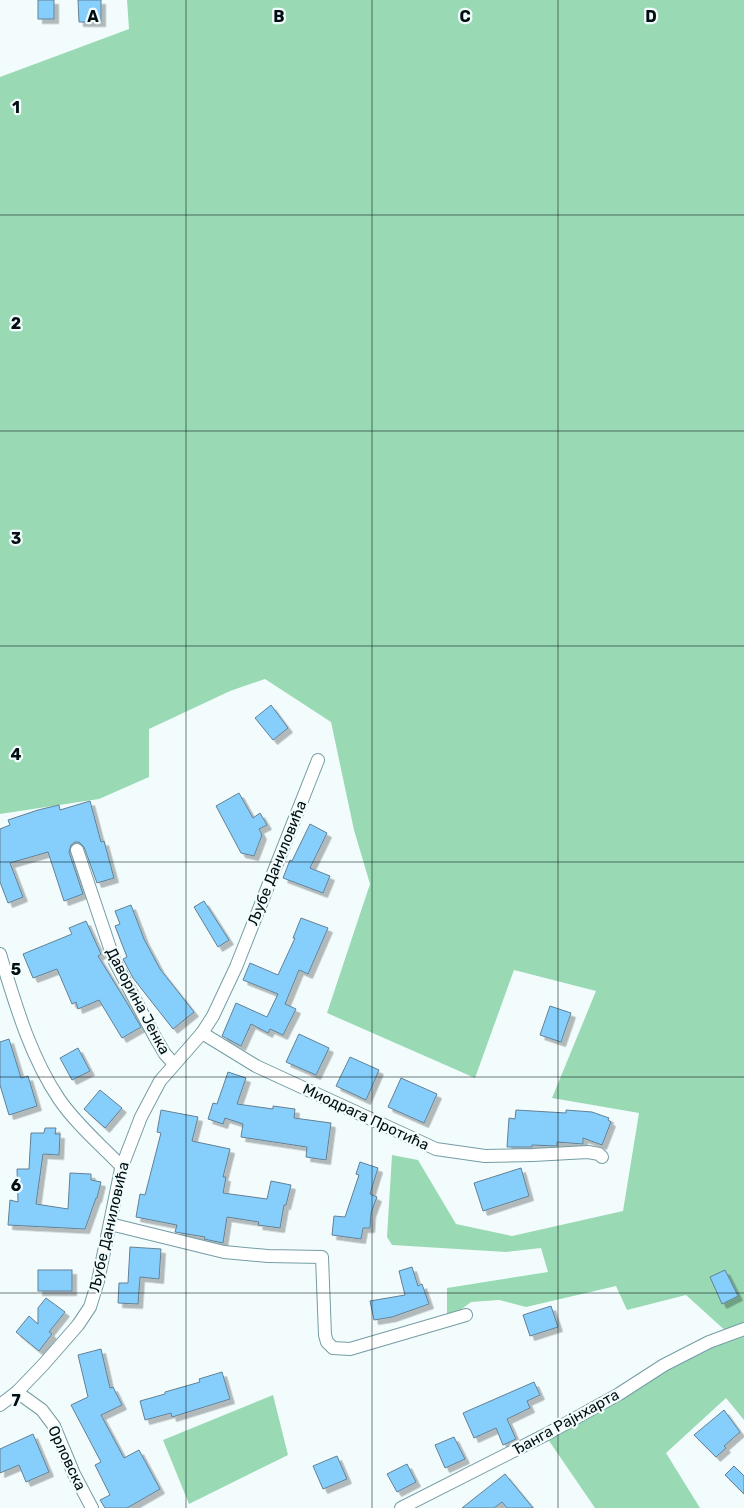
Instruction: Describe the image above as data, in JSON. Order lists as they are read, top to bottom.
{
  "streets": {
    "street": [
      "Љубе Даниловића",
      "Даворина Јенка",
      "Миодрага Протића",
      "Ђанга Рајнхарта",
      "Орловска"
    ]
  },
  "crossings": [
    ["Љубе Даниловића", "Даворина Јенка"],
    ["Љубе Даниловића", "Миодрага Протића"],
    ["Љубе Даниловића", "Орловска"]
  ],
  "grid": {
    "columns": [
      "A",
      "B",
      "C",
      "D"
    ],
    "rows": [
      "1",
      "2",
      "3",
      "4",
      "5",
      "6",
      "7"
    ]
  }
}
